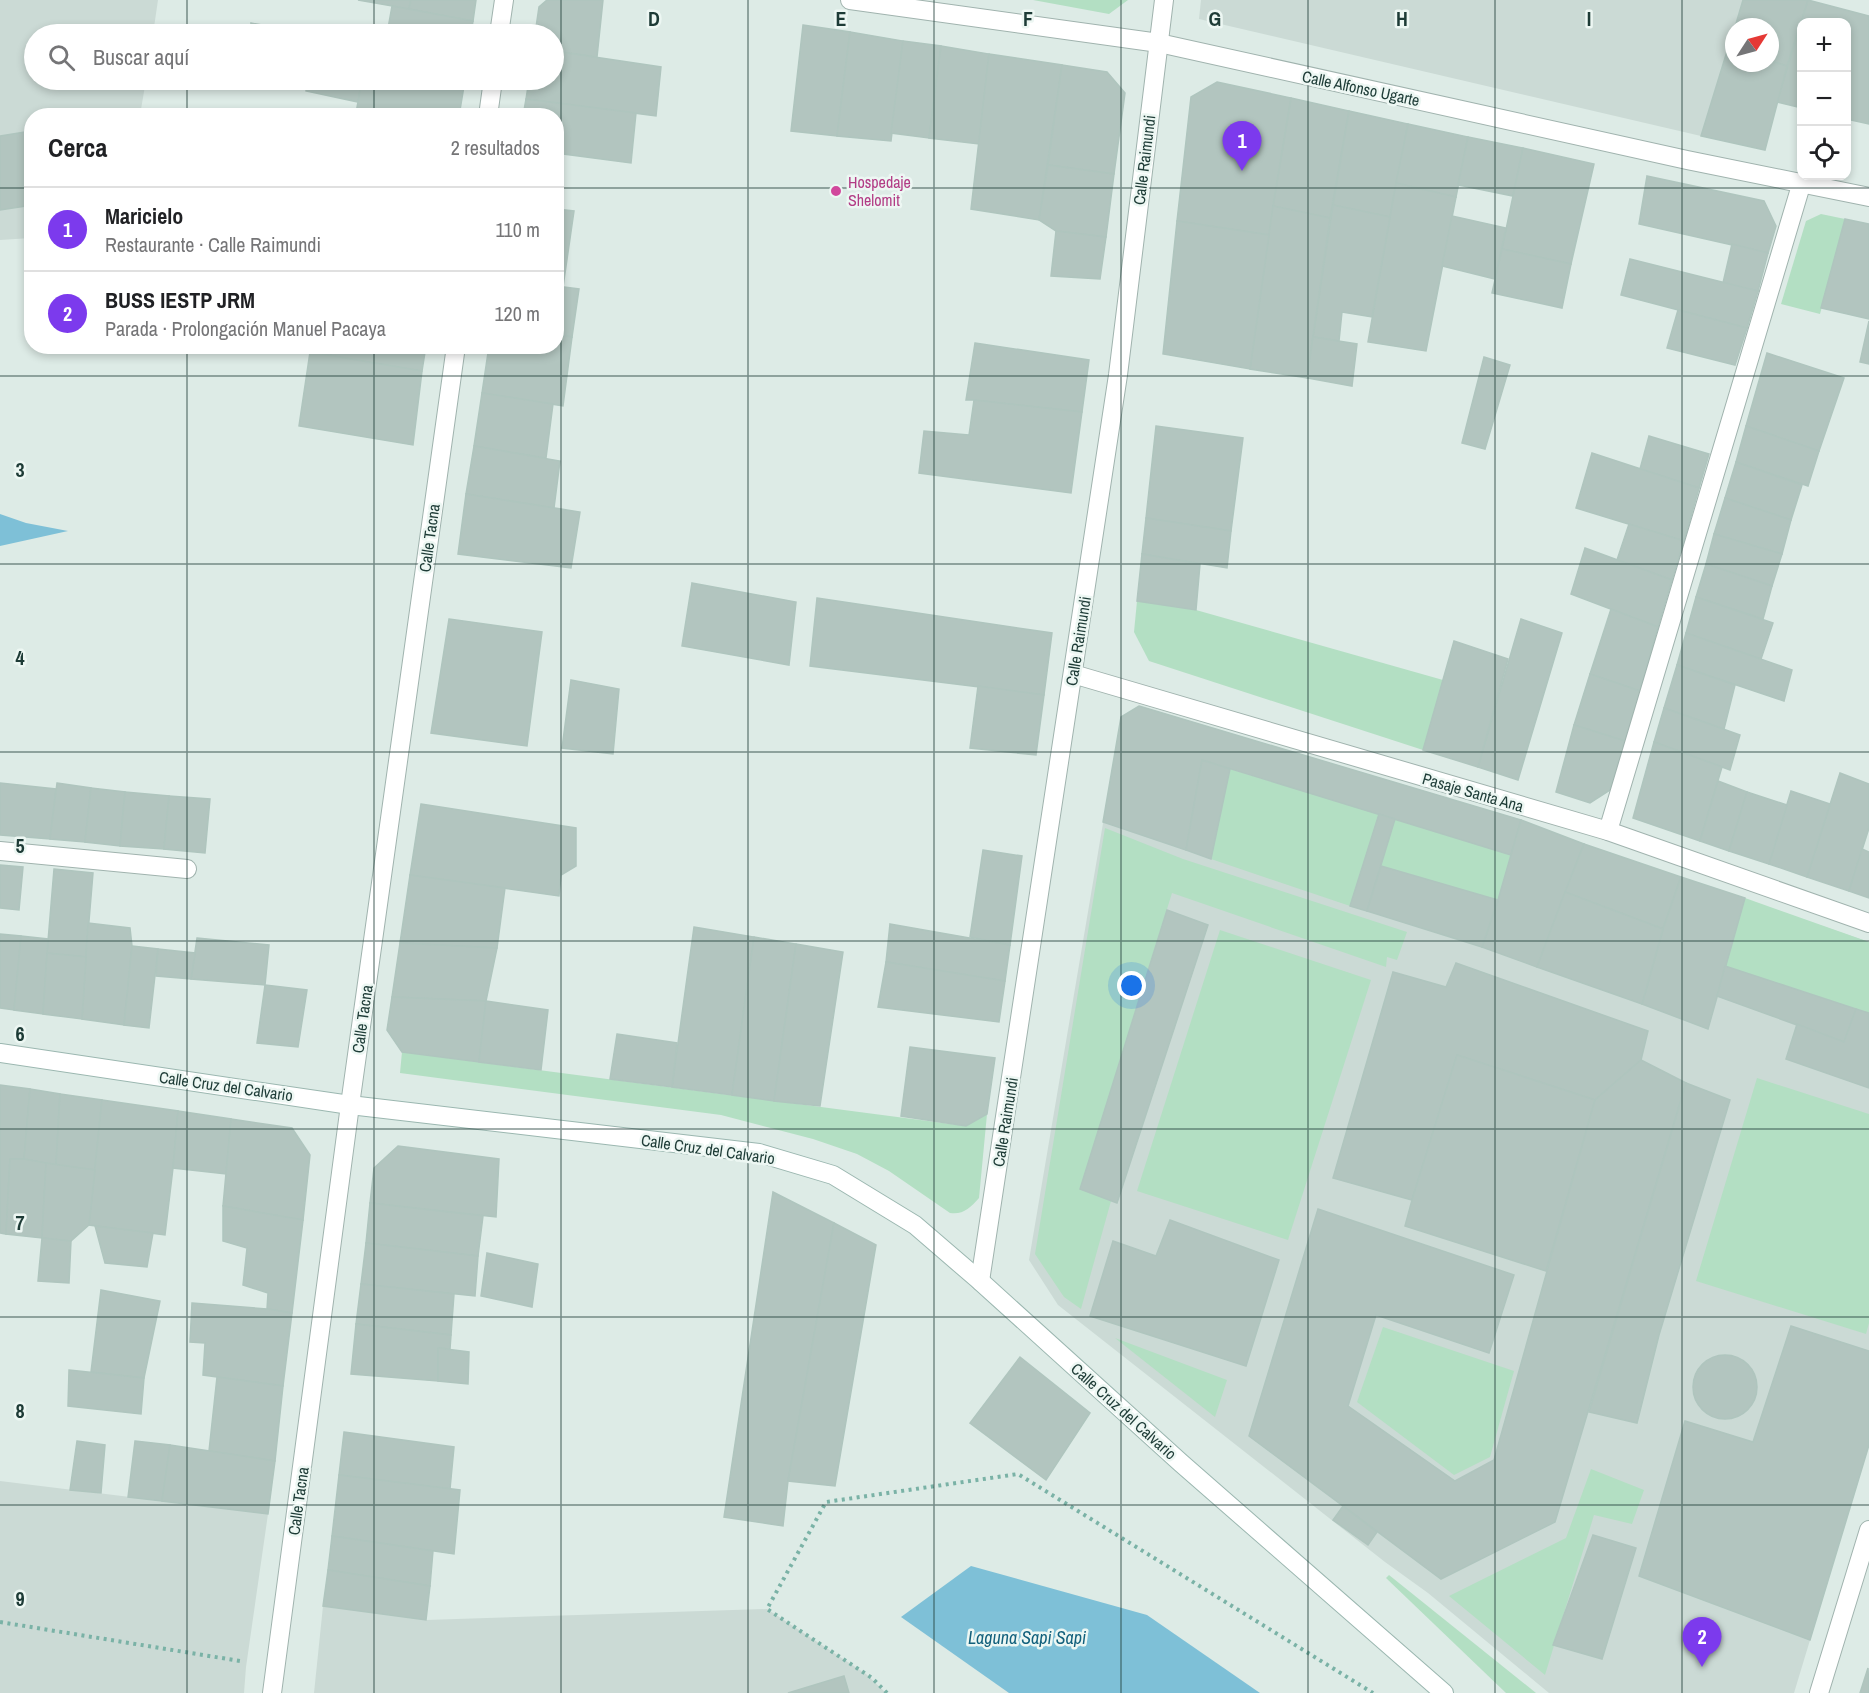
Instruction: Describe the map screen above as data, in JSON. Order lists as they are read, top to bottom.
{
  "streets": {
    "street": [
      "Calle Alfonso Ugarte",
      "Calle Raimundi",
      "Calle Tacna",
      "Pasaje Santa Ana",
      "Calle Cruz del Calvario"
    ]
  },
  "crossings": [
    ["Calle Alfonso Ugarte", "Calle Raimundi"],
    ["Calle Raimundi", "Pasaje Santa Ana"],
    ["Calle Raimundi", "Calle Cruz del Calvario"],
    ["Calle Tacna", "Calle Cruz del Calvario"]
  ],
  "water": ["Laguna Sapi Sapi"],
  "places": ["Hospedaje Shelomit"],
  "north": "top right",
  "page": {
    "map_buttons": ["+", "−"],
    "search": "Buscar aquí",
    "heading": ["Cerca", "2 resultados"],
    "pins": ["1", "2"],
    "list": [
      {
        "mark": "1",
        "name": "Maricielo",
        "note": "Restaurante · Calle Raimundi",
        "value": "110 m"
      },
      {
        "mark": "2",
        "name": "BUSS IESTP JRM",
        "note": "Parada · Prolongación Manuel Pacaya",
        "value": "120 m"
      }
    ]
  },
  "grid": {
    "columns": [
      "D",
      "E",
      "F",
      "G",
      "H",
      "I"
    ],
    "rows": [
      "3",
      "4",
      "5",
      "6",
      "7",
      "8",
      "9"
    ]
  }
}
